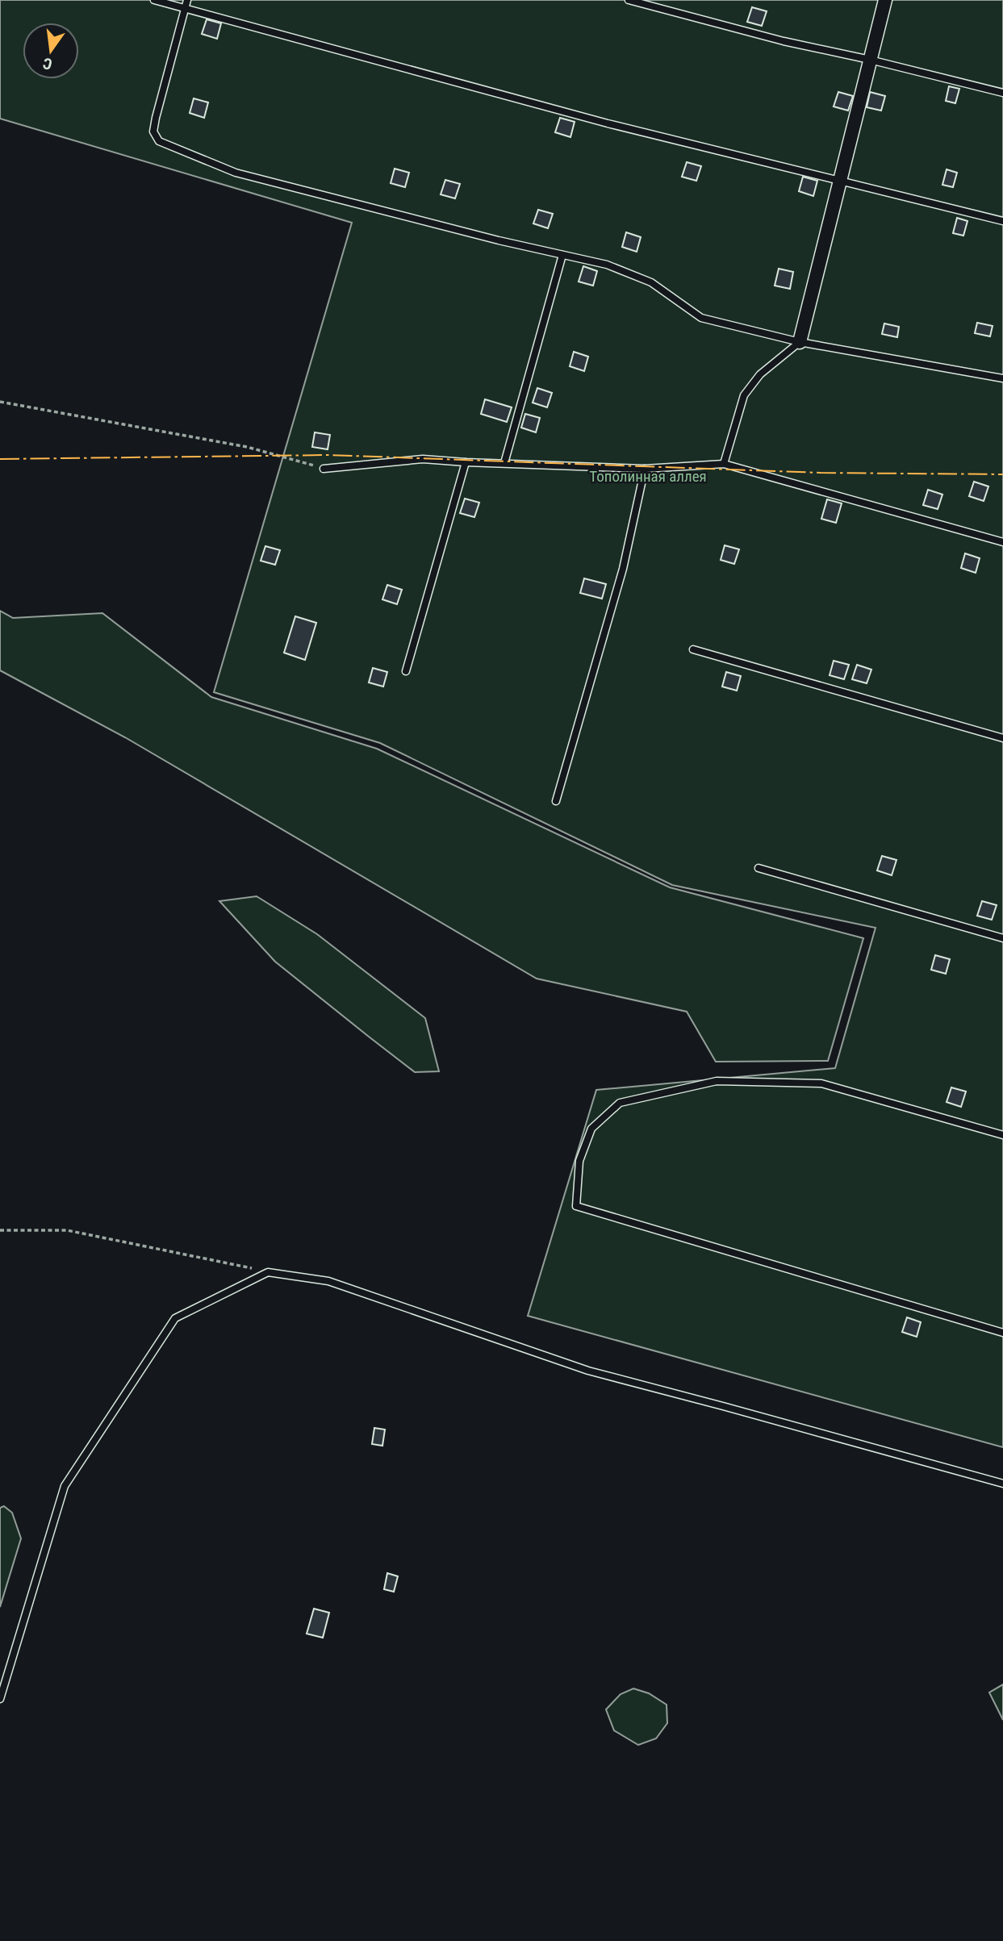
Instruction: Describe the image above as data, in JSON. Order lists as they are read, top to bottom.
{
  "parks": ["Тополинная аллея"],
  "north": "bottom"
}
